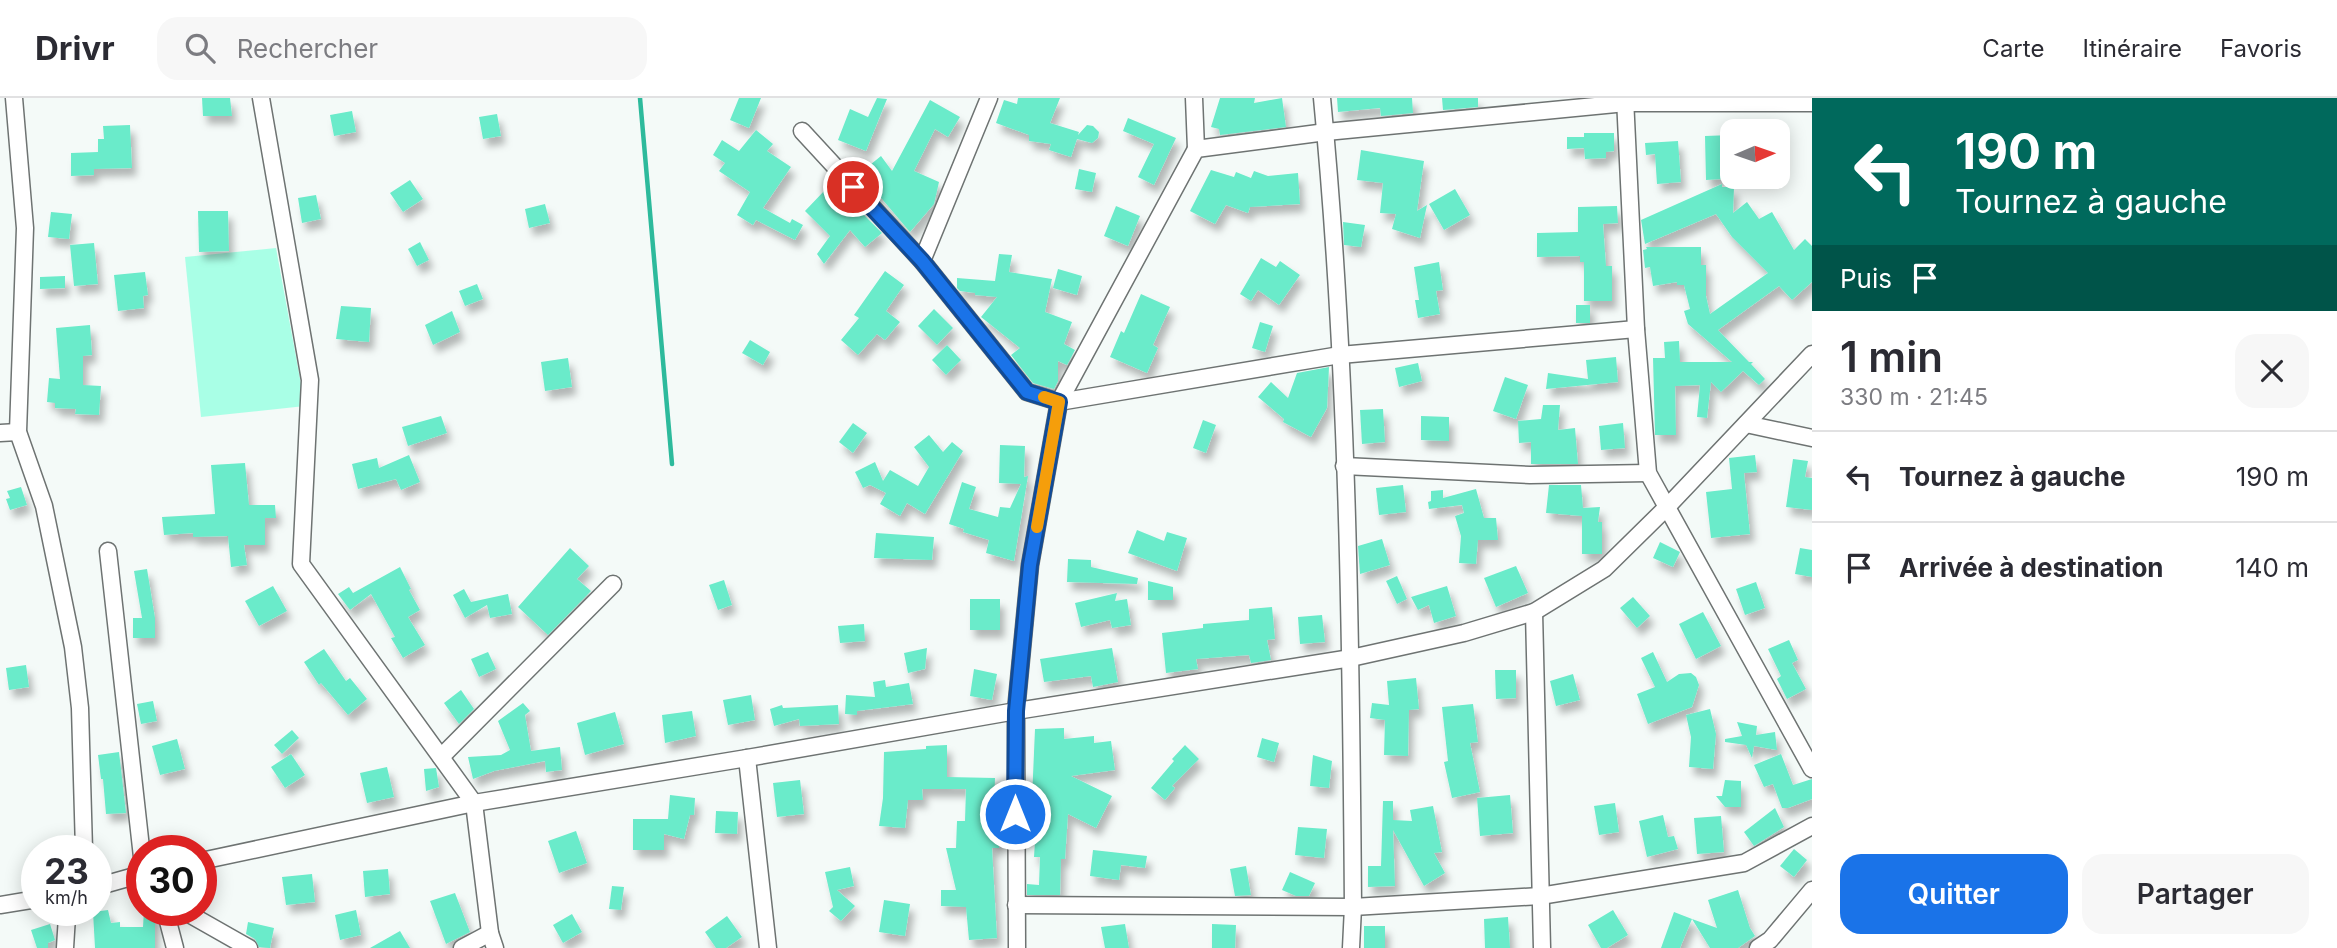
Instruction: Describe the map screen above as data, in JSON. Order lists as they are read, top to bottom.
{
  "north": "right",
  "page": {
    "header": "Drivr",
    "search": "Rechercher",
    "nav": ["Carte", "Itinéraire", "Favoris"],
    "turn": ["190 m", "Tournez à gauche"],
    "then": "Puis",
    "heading": ["1 min", "330 m · 21:45"],
    "list": [
      {
        "name": "Tournez à gauche",
        "value": "190 m"
      },
      {
        "name": "Arrivée à destination",
        "value": "140 m"
      }
    ],
    "speed": "23 km/h",
    "limit": "30",
    "buttons": ["Quitter", "Partager"]
  }
}
